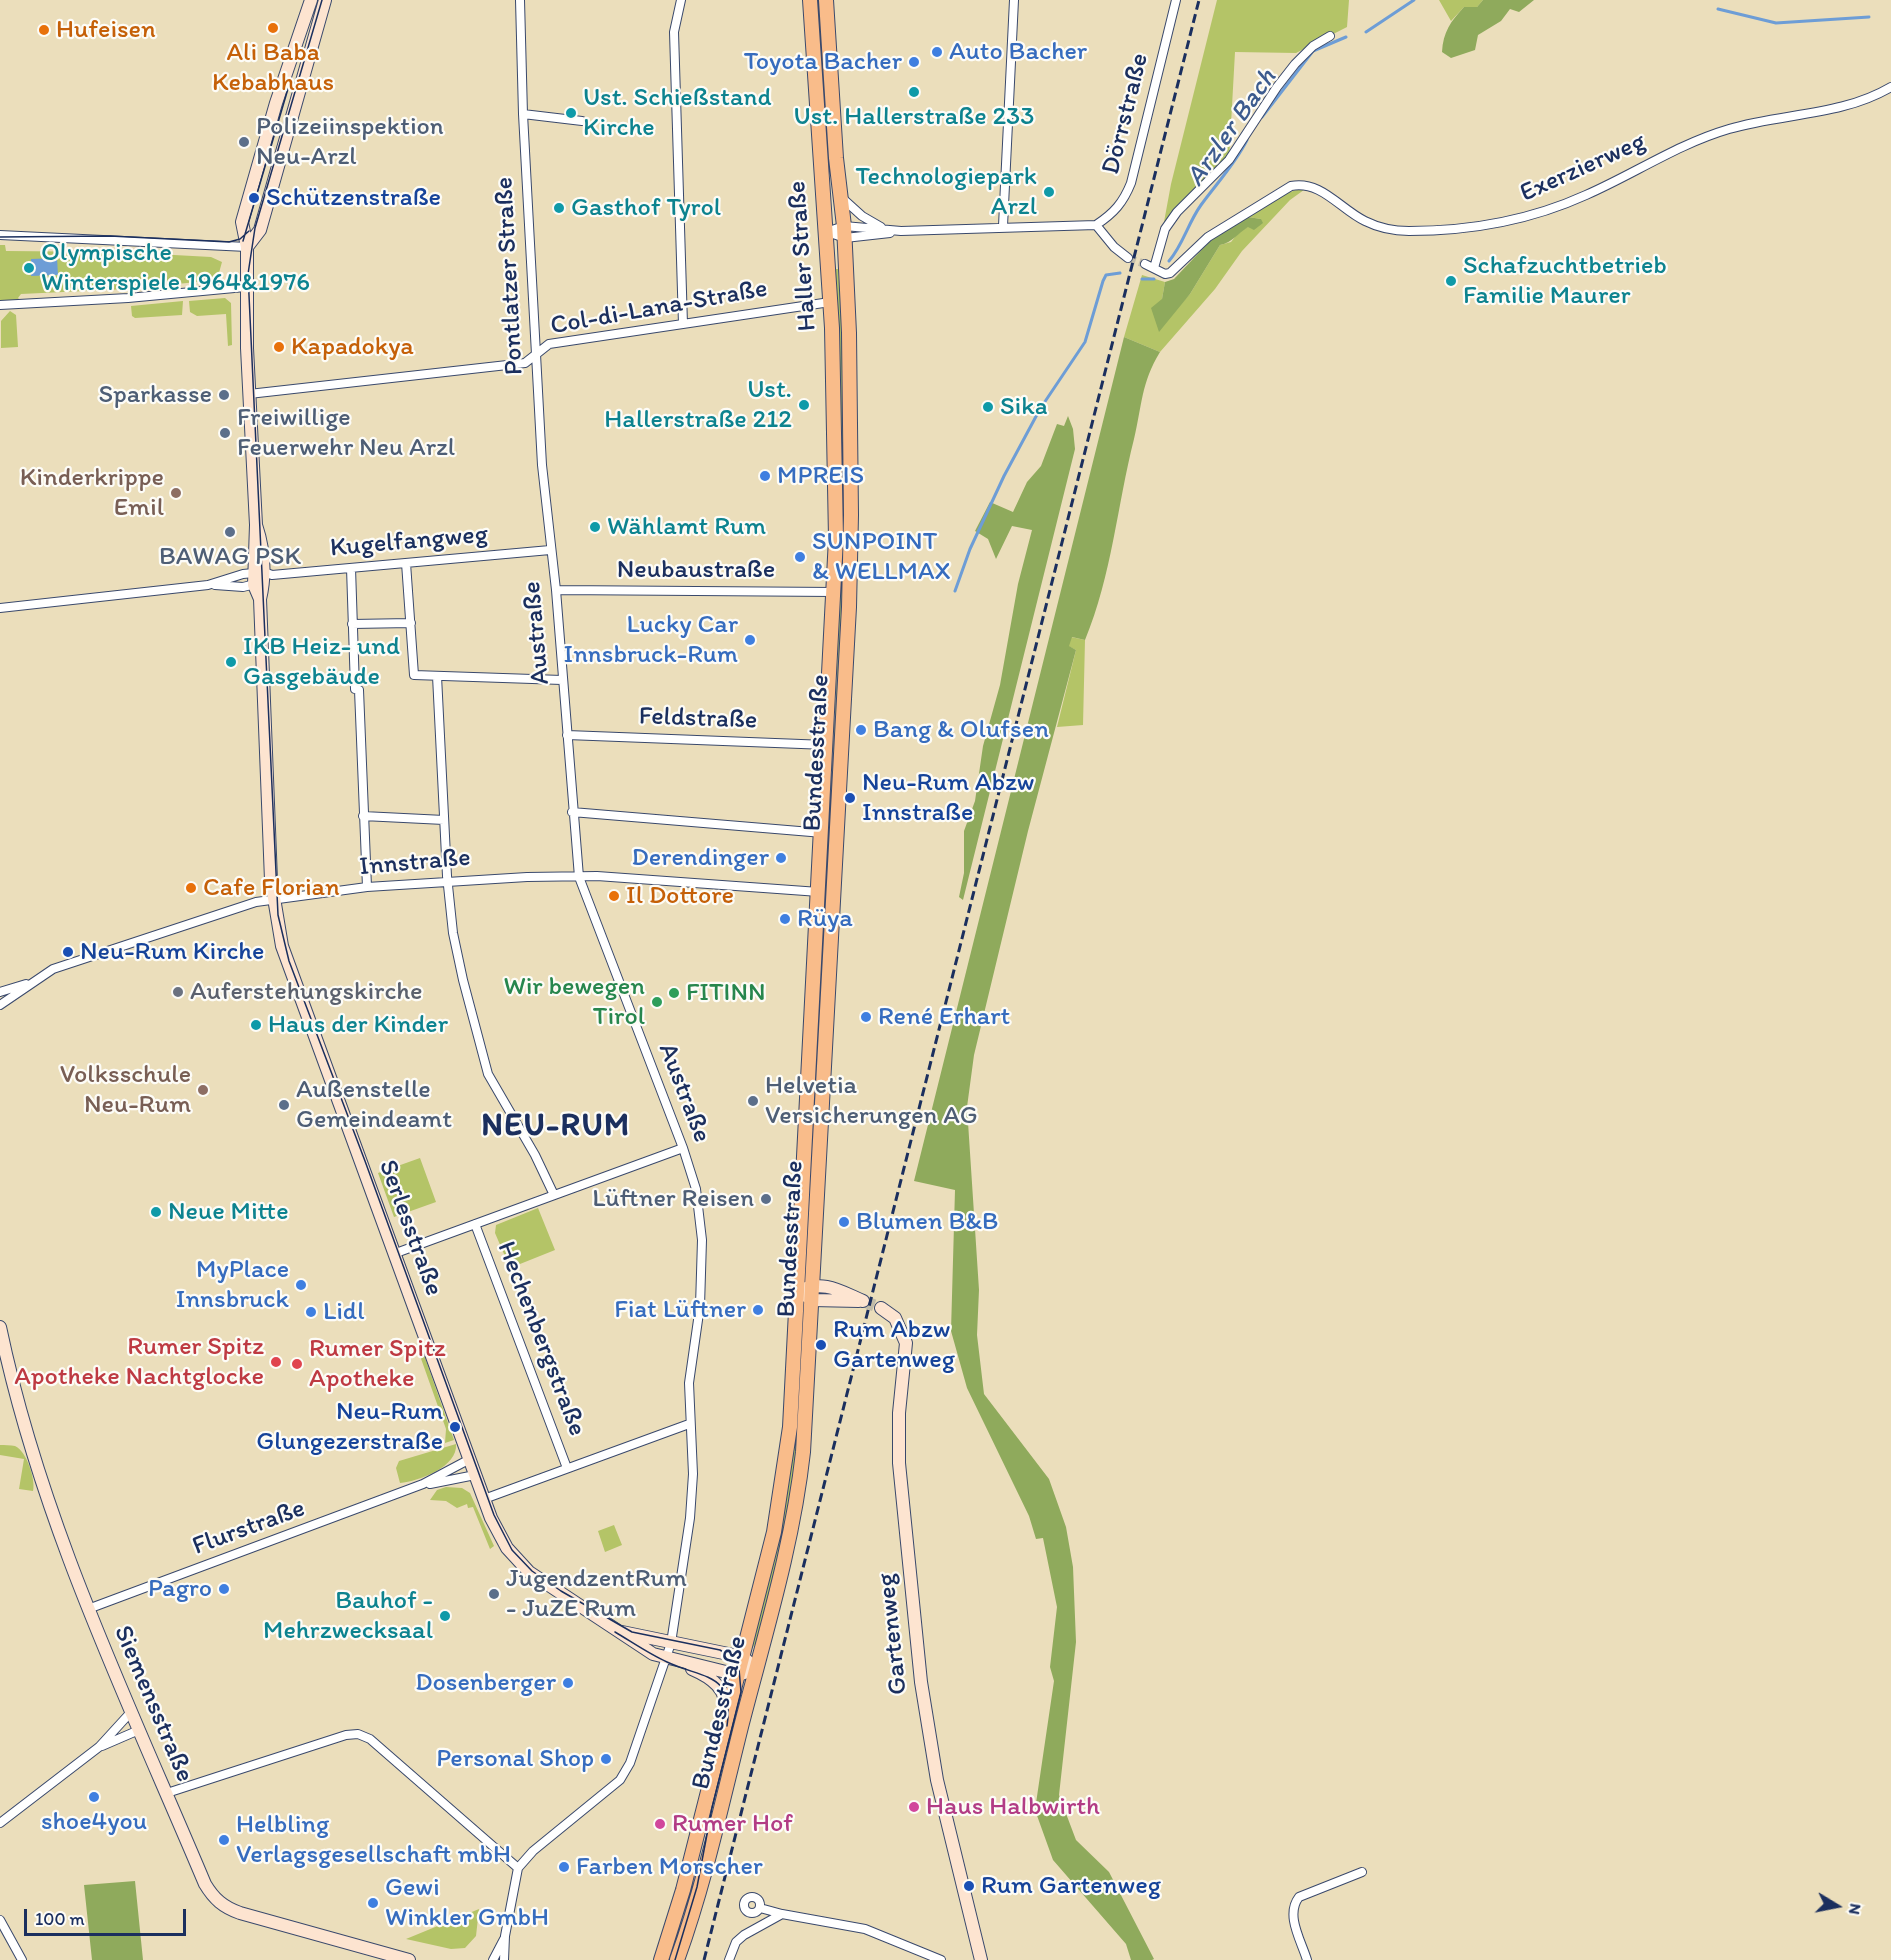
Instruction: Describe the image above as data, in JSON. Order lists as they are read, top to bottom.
{
  "streets": {
    "main road": ["Haller Straße", "Bundesstraße"],
    "street": [
      "Dörrstraße",
      "Exerzierweg",
      "Pontlatzer Straße",
      "Col-di-Lana-Straße",
      "Kugelfangweg",
      "Neubaustraße",
      "Austraße",
      "Feldstraße",
      "Innstraße",
      "Serlesstraße",
      "Hechenbergstraße",
      "Flurstraße",
      "Gartenweg",
      "Siemensstraße"
    ]
  },
  "crossings": [
    ["Haller Straße", "Col-di-Lana-Straße"],
    ["Haller Straße", "Bundesstraße"],
    ["Pontlatzer Straße", "Col-di-Lana-Straße"],
    ["Pontlatzer Straße", "Kugelfangweg"],
    ["Pontlatzer Straße", "Austraße"],
    ["Kugelfangweg", "Austraße"],
    ["Kugelfangweg", "Serlesstraße"],
    ["Neubaustraße", "Austraße"],
    ["Neubaustraße", "Bundesstraße"],
    ["Austraße", "Feldstraße"],
    ["Austraße", "Innstraße"],
    ["Austraße", "Serlesstraße"],
    ["Feldstraße", "Bundesstraße"],
    ["Bundesstraße", "Innstraße"],
    ["Bundesstraße", "Serlesstraße"],
    ["Innstraße", "Serlesstraße"],
    ["Serlesstraße", "Flurstraße"],
    ["Flurstraße", "Siemensstraße"]
  ],
  "districts": ["NEU-RUM"],
  "water": ["Arzler Bach"],
  "places": [
    "Ali Baba Kebabhaus",
    "Hufeisen",
    "Auto Bacher",
    "Toyota Bacher",
    "Ust. Hallerstraße 233",
    "Ust. Schießstand Kirche",
    "Polizeiinspektion Neu-Arzl",
    "Technologiepark Arzl",
    "Schützenstraße",
    "Gasthof Tyrol",
    "Olympische Winterspiele 1964&1976",
    "Schafzuchtbetrieb Familie Maurer",
    "Kapadokya",
    "Sparkasse",
    "Ust. Hallerstraße 212",
    "Sika",
    "Freiwillige Feuerwehr Neu Arzl",
    "MPREIS",
    "Kinderkrippe Emil",
    "Wählamt Rum",
    "BAWAG PSK",
    "SUNPOINT & WELLMAX",
    "Lucky Car Innsbruck-Rum",
    "IKB Heiz- und Gasgebäude",
    "Bang & Olufsen",
    "Neu-Rum Abzw Innstraße",
    "Derendinger",
    "Cafe Florian",
    "Il Dottore",
    "Rüya",
    "Neu-Rum Kirche",
    "Auferstehungskirche",
    "FITINN",
    "Wir bewegen Tirol",
    "René Erhart",
    "Haus der Kinder",
    "Volksschule Neu-Rum",
    "Helvetia Versicherungen AG",
    "Außenstelle Gemeindeamt",
    "Lüftner Reisen",
    "Neue Mitte",
    "Blumen B&B",
    "MyPlace Innsbruck",
    "Fiat Lüftner",
    "Lidl",
    "Rum Abzw Gartenweg",
    "Rumer Spitz Apotheke Nachtglocke",
    "Rumer Spitz Apotheke",
    "Neu-Rum Glungezerstraße",
    "Pagro",
    "JugendzentRum - JuZE Rum",
    "Bauhof - Mehrzwecksaal",
    "Dosenberger",
    "Personal Shop",
    "shoe4you",
    "Haus Halbwirth",
    "Rumer Hof",
    "Helbling Verlagsgesellschaft mbH",
    "Farben Morscher",
    "Rum Gartenweg",
    "Gewi Winkler GmbH"
  ],
  "scale_bar": "100 m",
  "north": "right"
}
